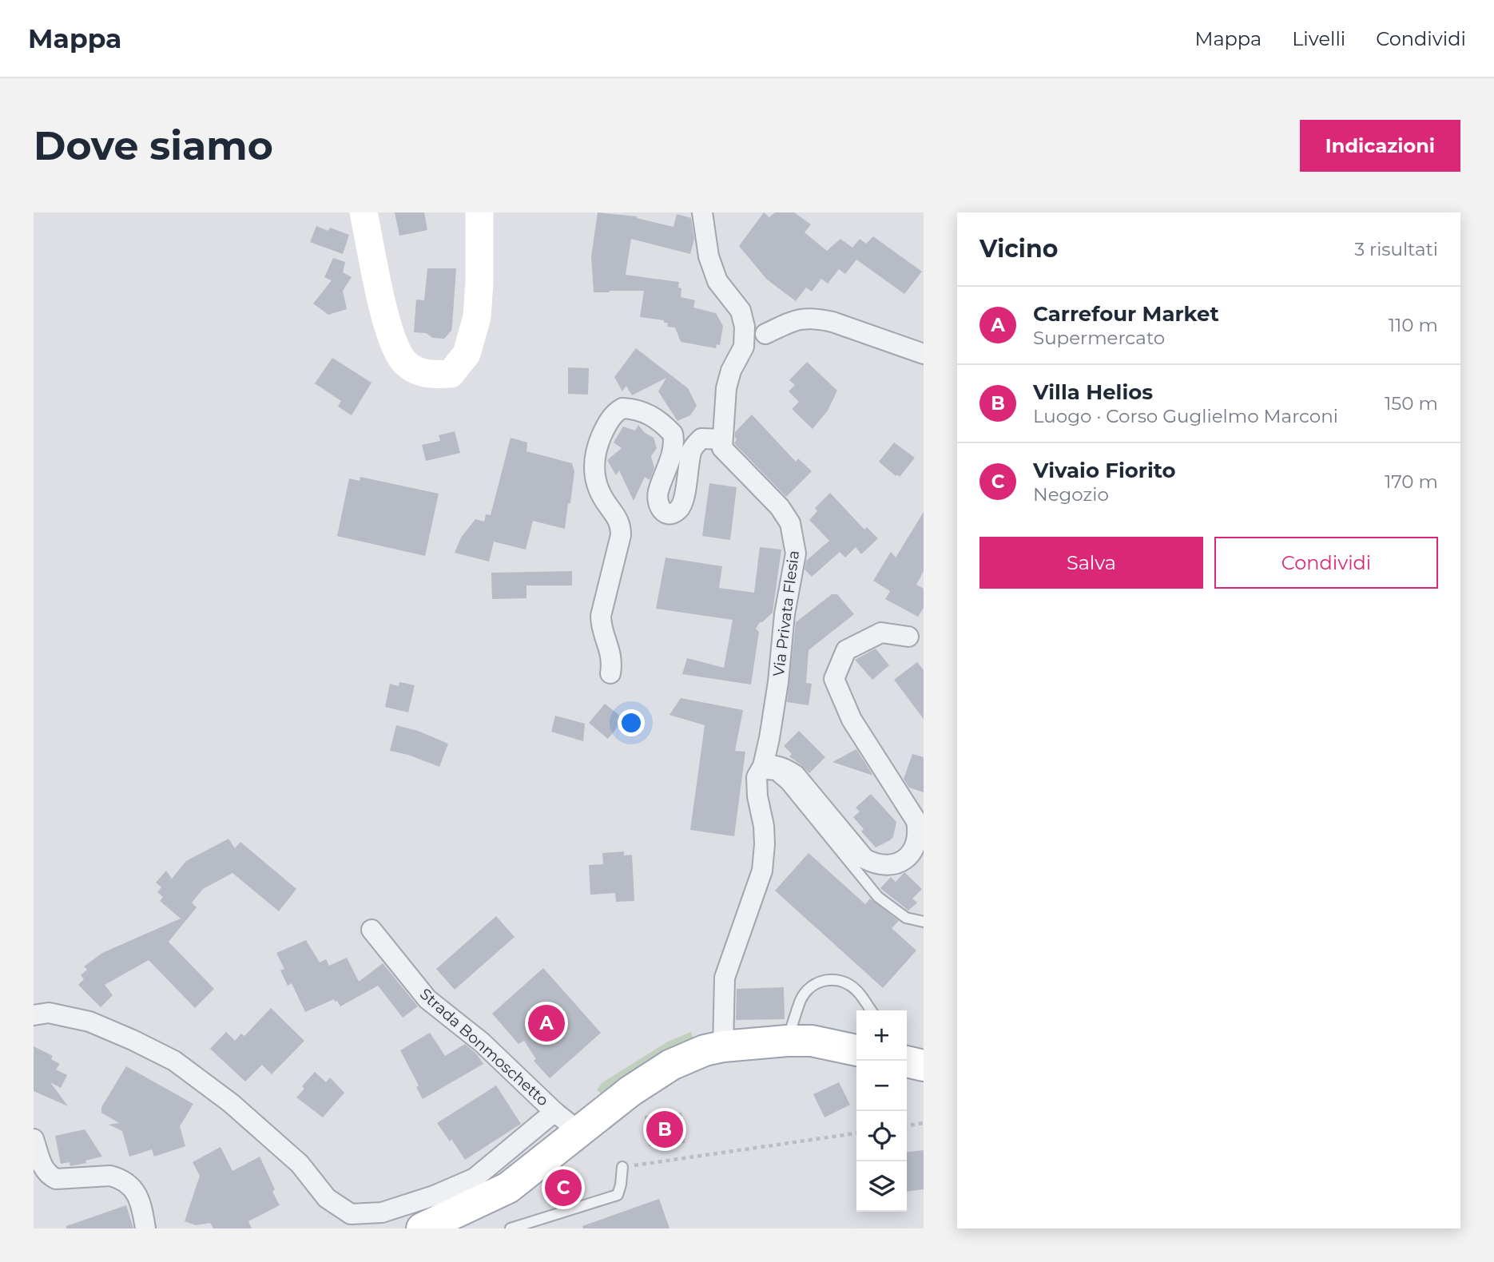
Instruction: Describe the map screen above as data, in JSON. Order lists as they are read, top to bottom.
{
  "streets": {
    "street": ["Via Privata Flesia", "Strada Bonmoschetto"]
  },
  "page": {
    "header": "Mappa",
    "nav": ["Mappa", "Livelli", "Condividi"],
    "buttons": [
      "Indicazioni",
      ["Salva", "Condividi"]
    ],
    "title": "Dove siamo",
    "heading": ["Vicino", "3 risultati"],
    "list": [
      {
        "mark": "A",
        "name": "Carrefour Market",
        "note": "Supermercato",
        "value": "110 m"
      },
      {
        "mark": "B",
        "name": "Villa Helios",
        "note": "Luogo · Corso Guglielmo Marconi",
        "value": "150 m"
      },
      {
        "mark": "C",
        "name": "Vivaio Fiorito",
        "note": "Negozio",
        "value": "170 m"
      }
    ],
    "pins": ["A", "B", "C"],
    "map_buttons": ["+", "−"]
  }
}
